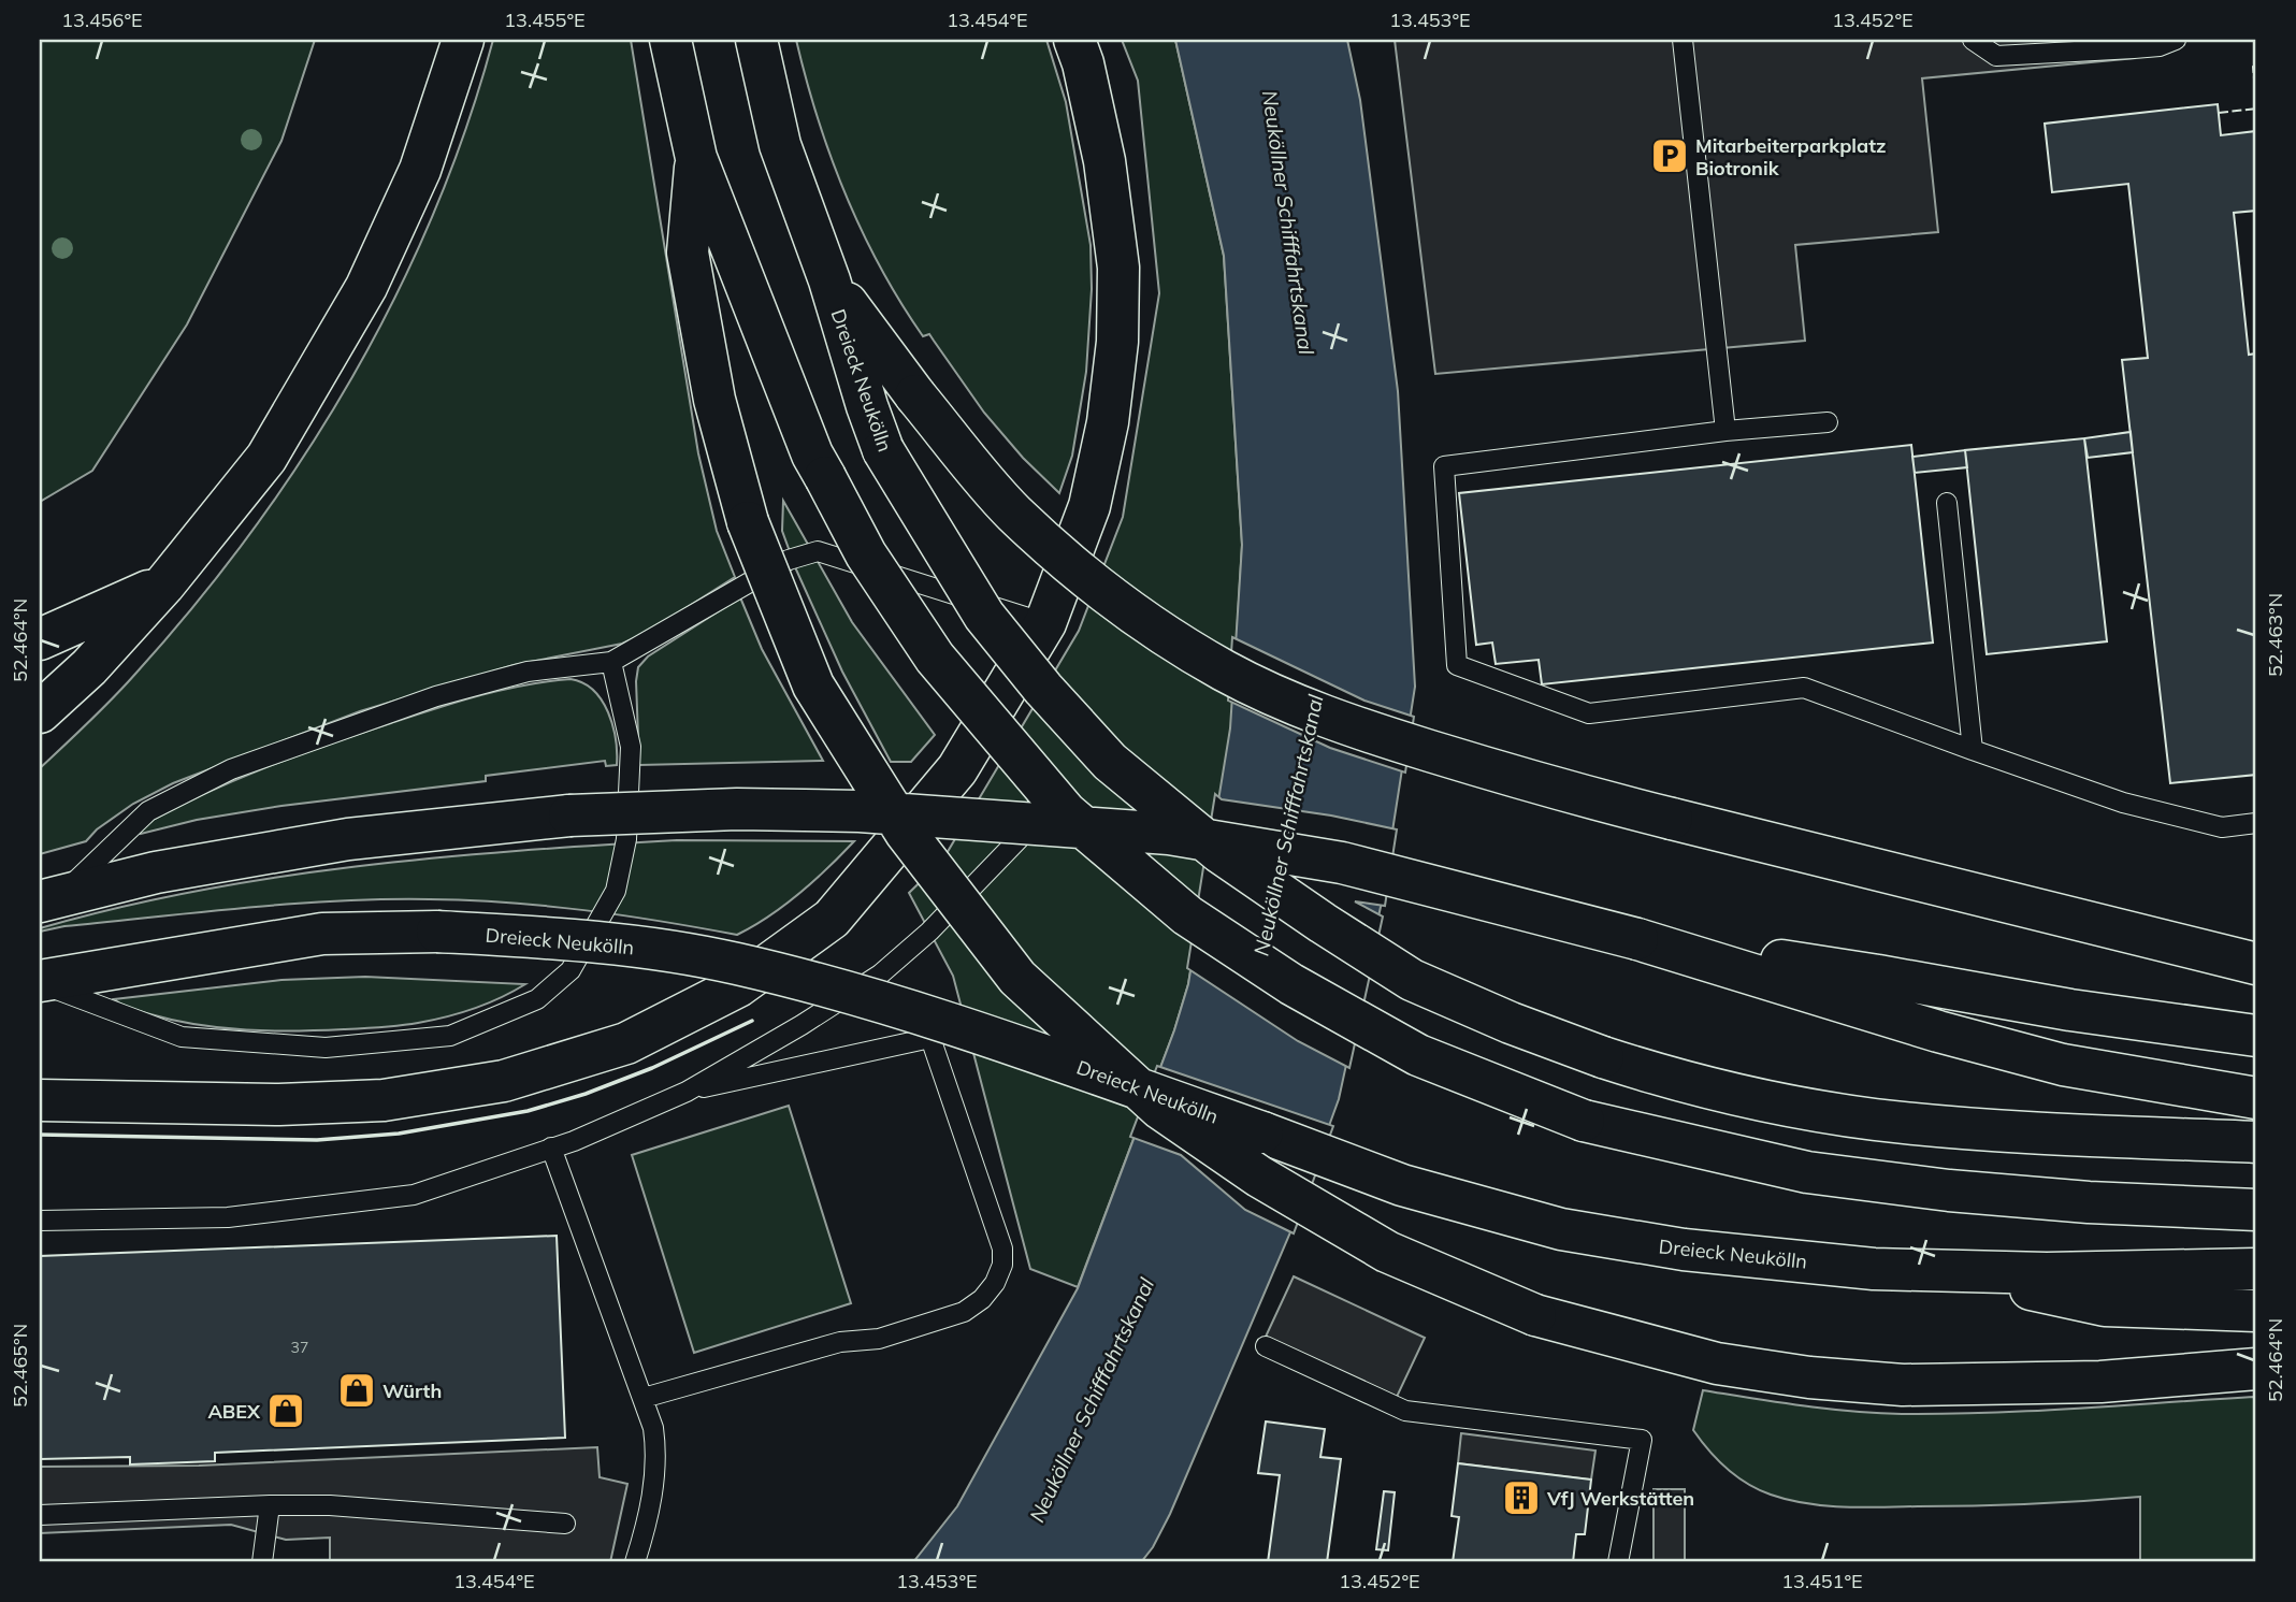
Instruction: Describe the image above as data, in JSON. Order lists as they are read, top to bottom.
{
  "streets": {
    "highway": ["Dreieck Neukölln"]
  },
  "water": ["Neuköllner Schifffahrtskanal"],
  "places": {
    "parking": ["Mitarbeiterparkplatz Biotronik"],
    "shop": ["Würth", "ABEX"],
    "building": ["VfJ Werkstätten"]
  },
  "house_numbers": ["37"],
  "coordinates": [
    "13.456°E",
    "13.455°E",
    "13.454°E",
    "13.453°E",
    "13.452°E",
    "52.463°N",
    "52.464°N",
    "52.465°N",
    "13.451°E"
  ]
}
